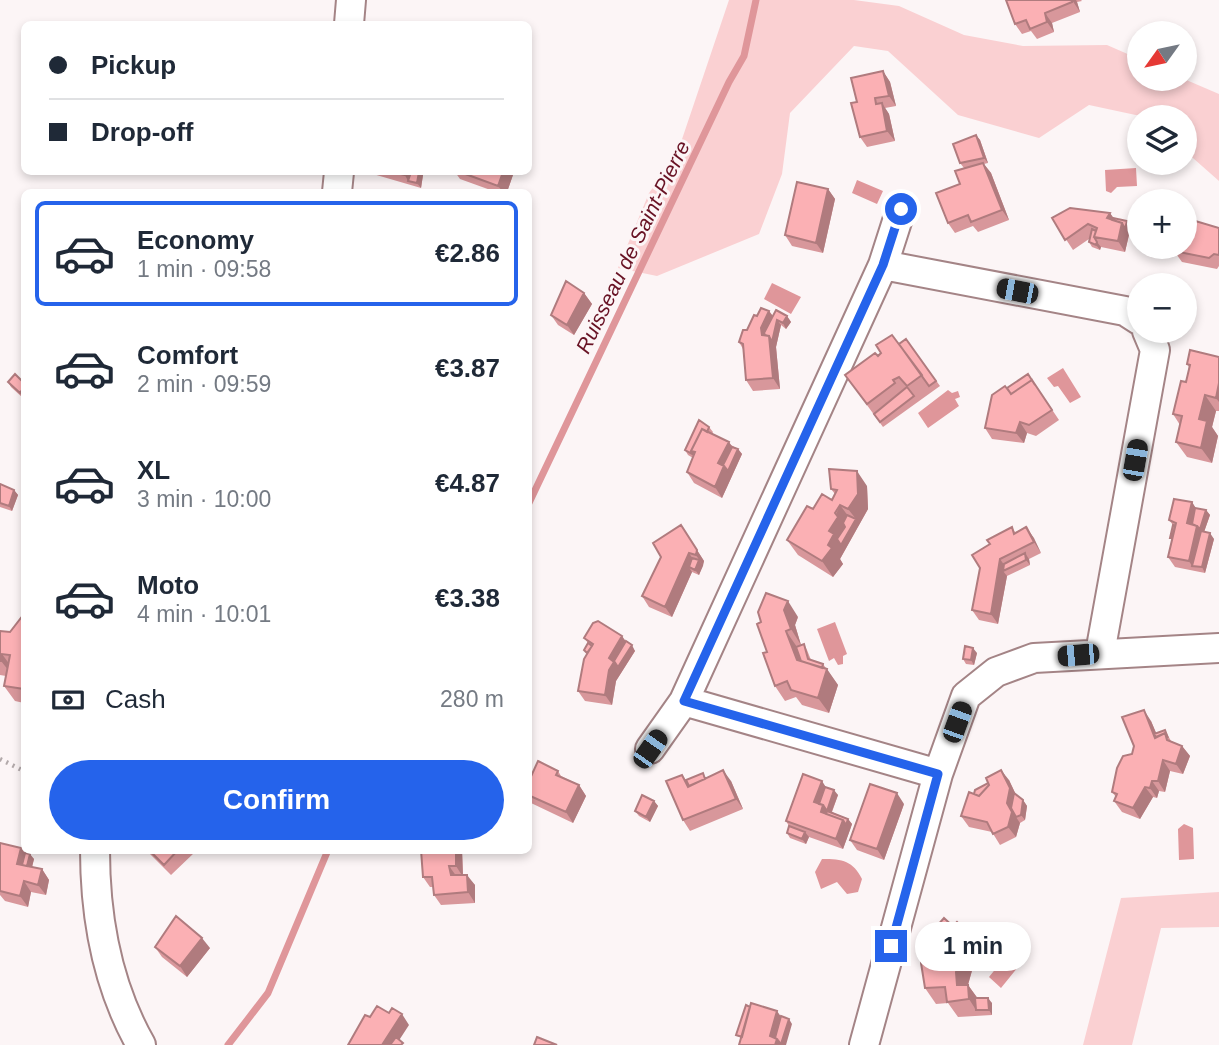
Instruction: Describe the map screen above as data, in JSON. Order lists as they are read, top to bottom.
{
  "water": ["Ruisseau de Saint-Pierre"],
  "north": "bottom left",
  "page": {
    "map_buttons": ["+", "−"],
    "banner": ["Pickup", "Drop-off"],
    "list": [
      {
        "name": "Economy",
        "note": "1 min · 09:58",
        "value": "€2.86"
      },
      {
        "name": "Comfort",
        "note": "2 min · 09:59",
        "value": "€3.87"
      },
      {
        "name": "XL",
        "note": "3 min · 10:00",
        "value": "€4.87"
      },
      {
        "name": "Moto",
        "note": "4 min · 10:01",
        "value": "€3.38"
      }
    ],
    "pay": ["Cash", "280 m"],
    "buttons": "Confirm",
    "bubble": "1 min"
  }
}
